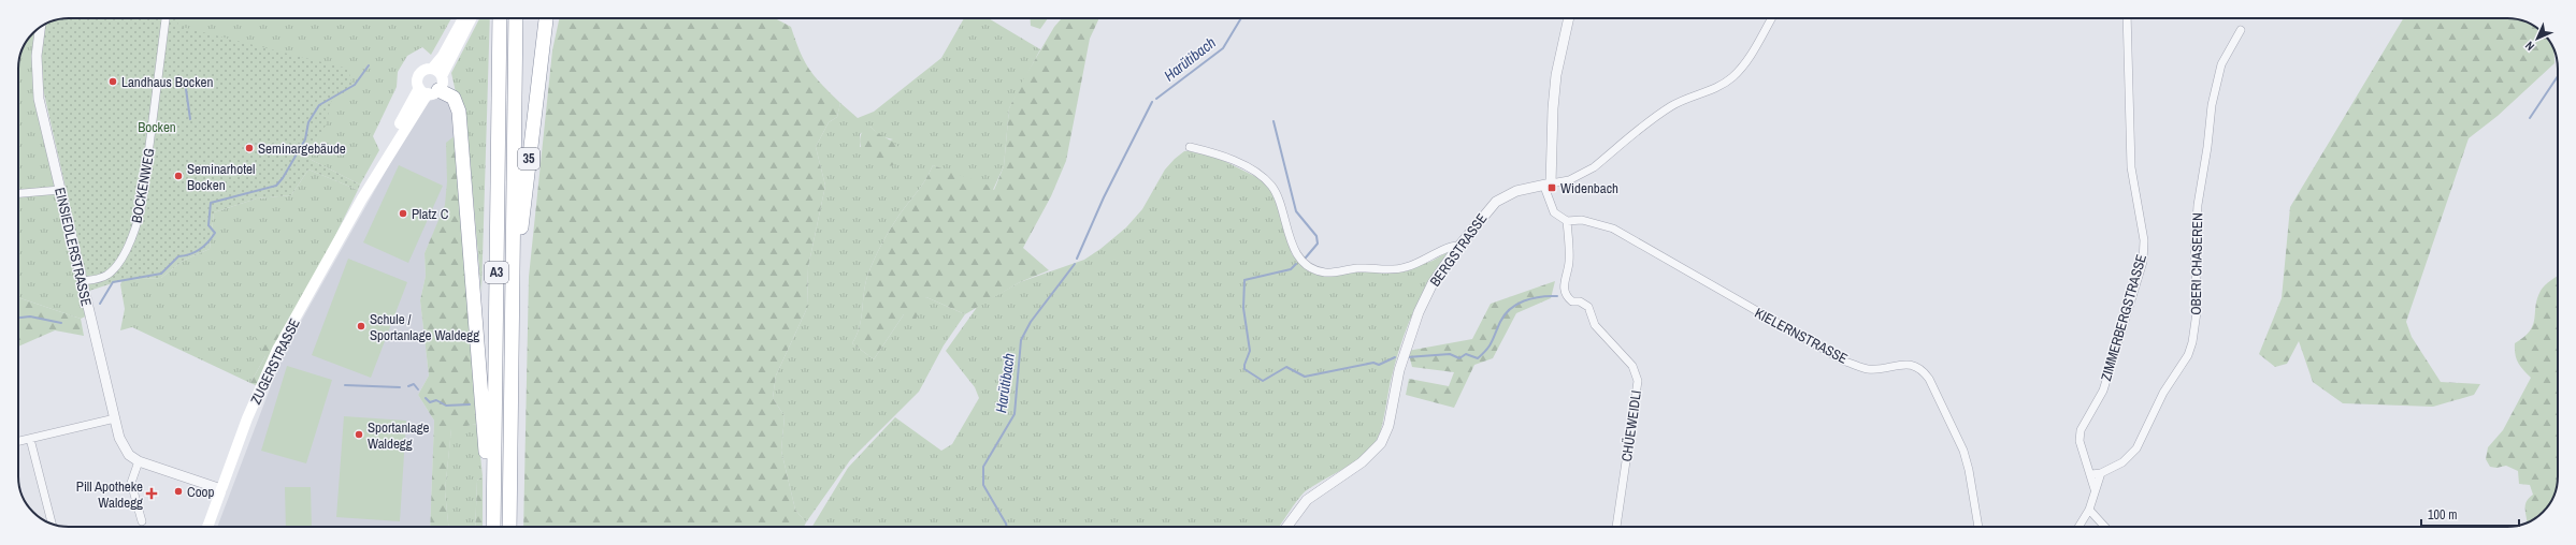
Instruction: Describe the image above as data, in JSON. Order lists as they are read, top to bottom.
{
  "streets": {
    "highway": ["35", "A3"],
    "main road": ["ZUGERSTRASSE"],
    "street": [
      "BOCKENWEG",
      "EINSIEDLERSTRASSE",
      "BERGSTRASSE",
      "OBERI CHASEREN",
      "ZIMMERBERGSTRASSE",
      "KIELERNSTRASSE",
      "CHÜEWEIDLI"
    ]
  },
  "crossings": [
    ["35", "A3"],
    ["BOCKENWEG", "EINSIEDLERSTRASSE"],
    ["EINSIEDLERSTRASSE", "ZUGERSTRASSE"],
    ["KIELERNSTRASSE", "CHÜEWEIDLI"]
  ],
  "water": ["Harütibach"],
  "parks": ["Bocken"],
  "places": {
    "other": [
      "Landhaus Bocken",
      "Seminargebäude",
      "Seminarhotel Bocken",
      "Platz C",
      "Schule / Sportanlage Waldegg",
      "Sportanlage Waldegg",
      "Coop"
    ],
    "transit": ["Widenbach"],
    "health": ["Pill Apotheke Waldegg"]
  },
  "scale_bar": "100 m",
  "north": "bottom left"
}
